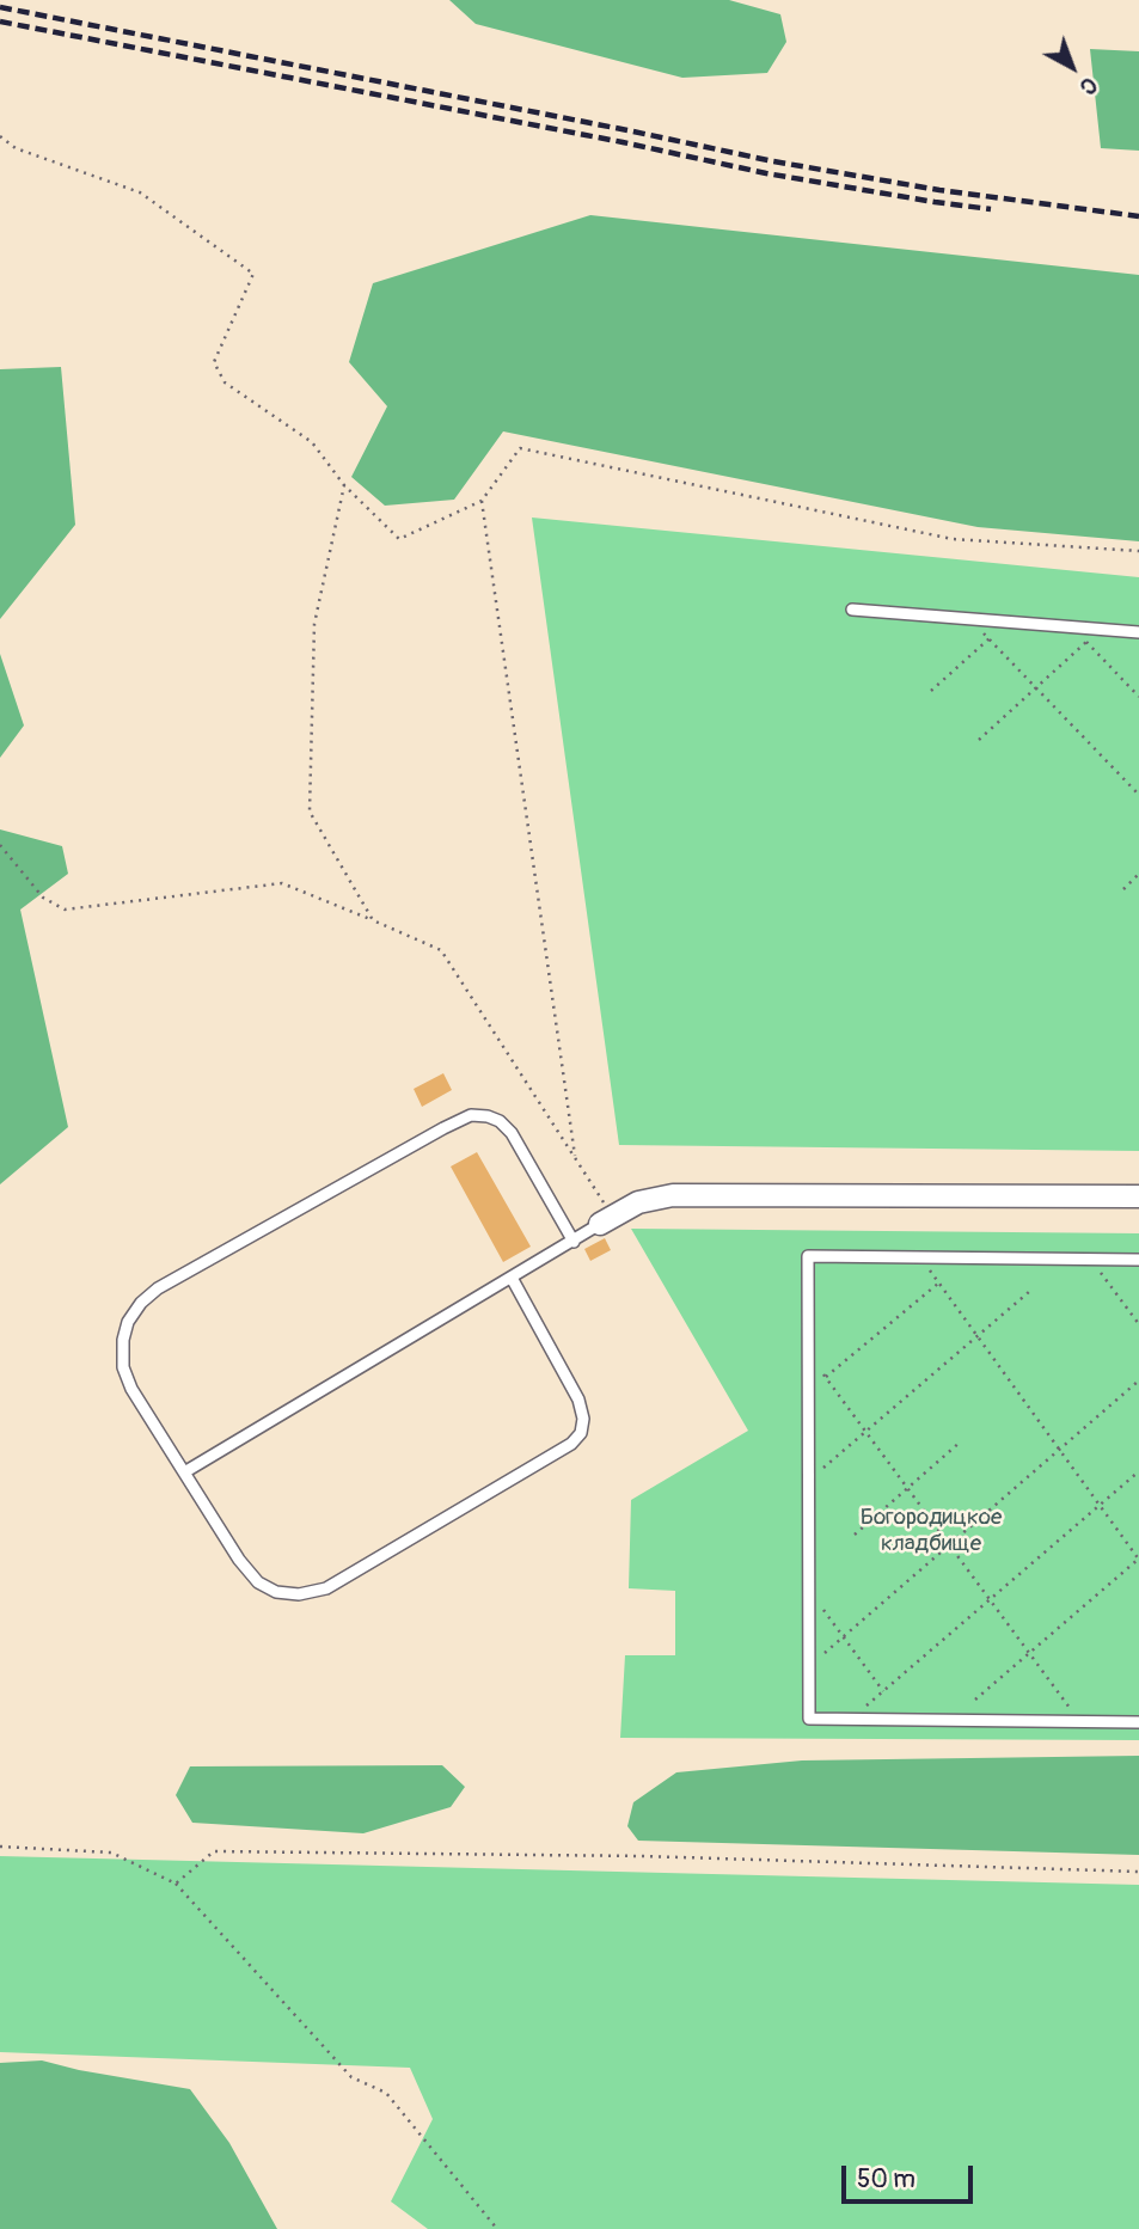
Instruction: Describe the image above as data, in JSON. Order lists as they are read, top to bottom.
{
  "parks": ["Богородицкое кладбище"],
  "scale_bar": "50 m",
  "north": "bottom right"
}
